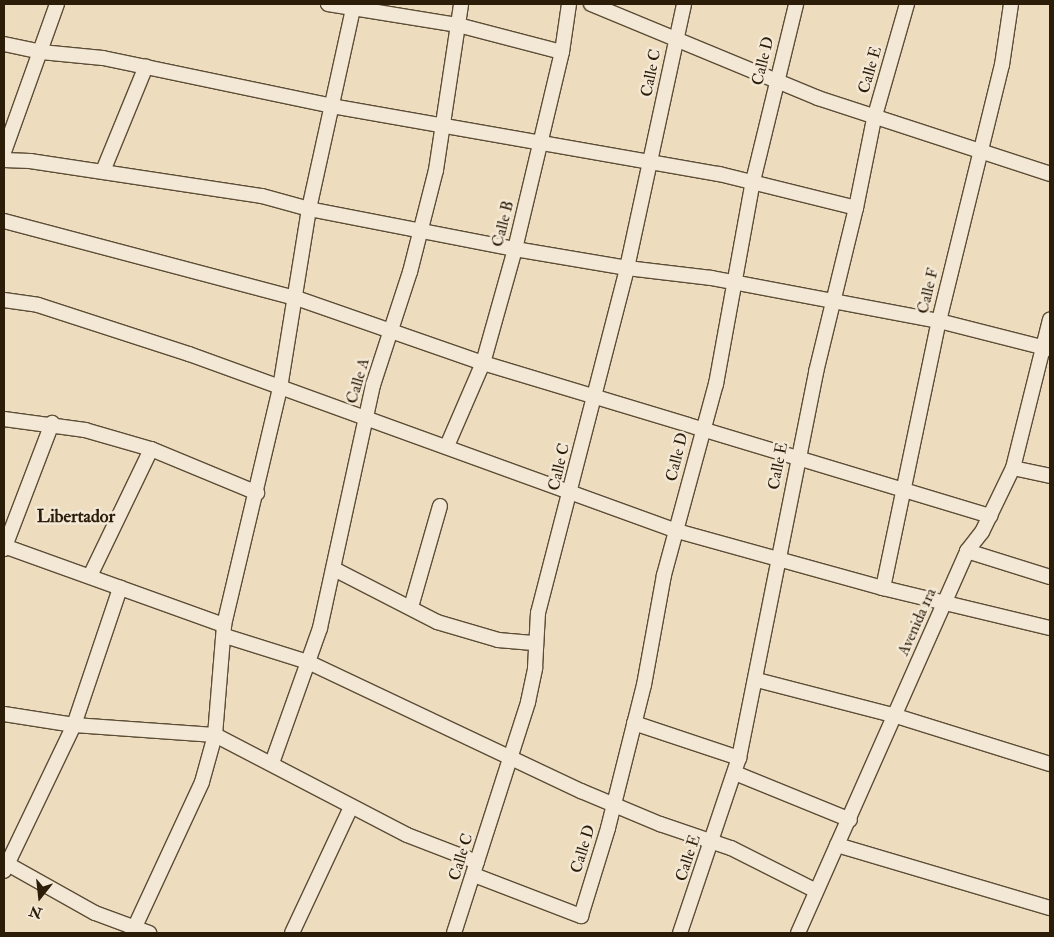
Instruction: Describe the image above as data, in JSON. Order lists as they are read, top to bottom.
{
  "streets": {
    "street": [
      "Calle D",
      "Calle E",
      "Calle C",
      "Calle B",
      "Calle F",
      "Calle A",
      "Avenida 1ra"
    ]
  },
  "crossings": [
    ["Calle D", "Calle C"]
  ],
  "districts": ["Libertador"],
  "north": "bottom"
}
